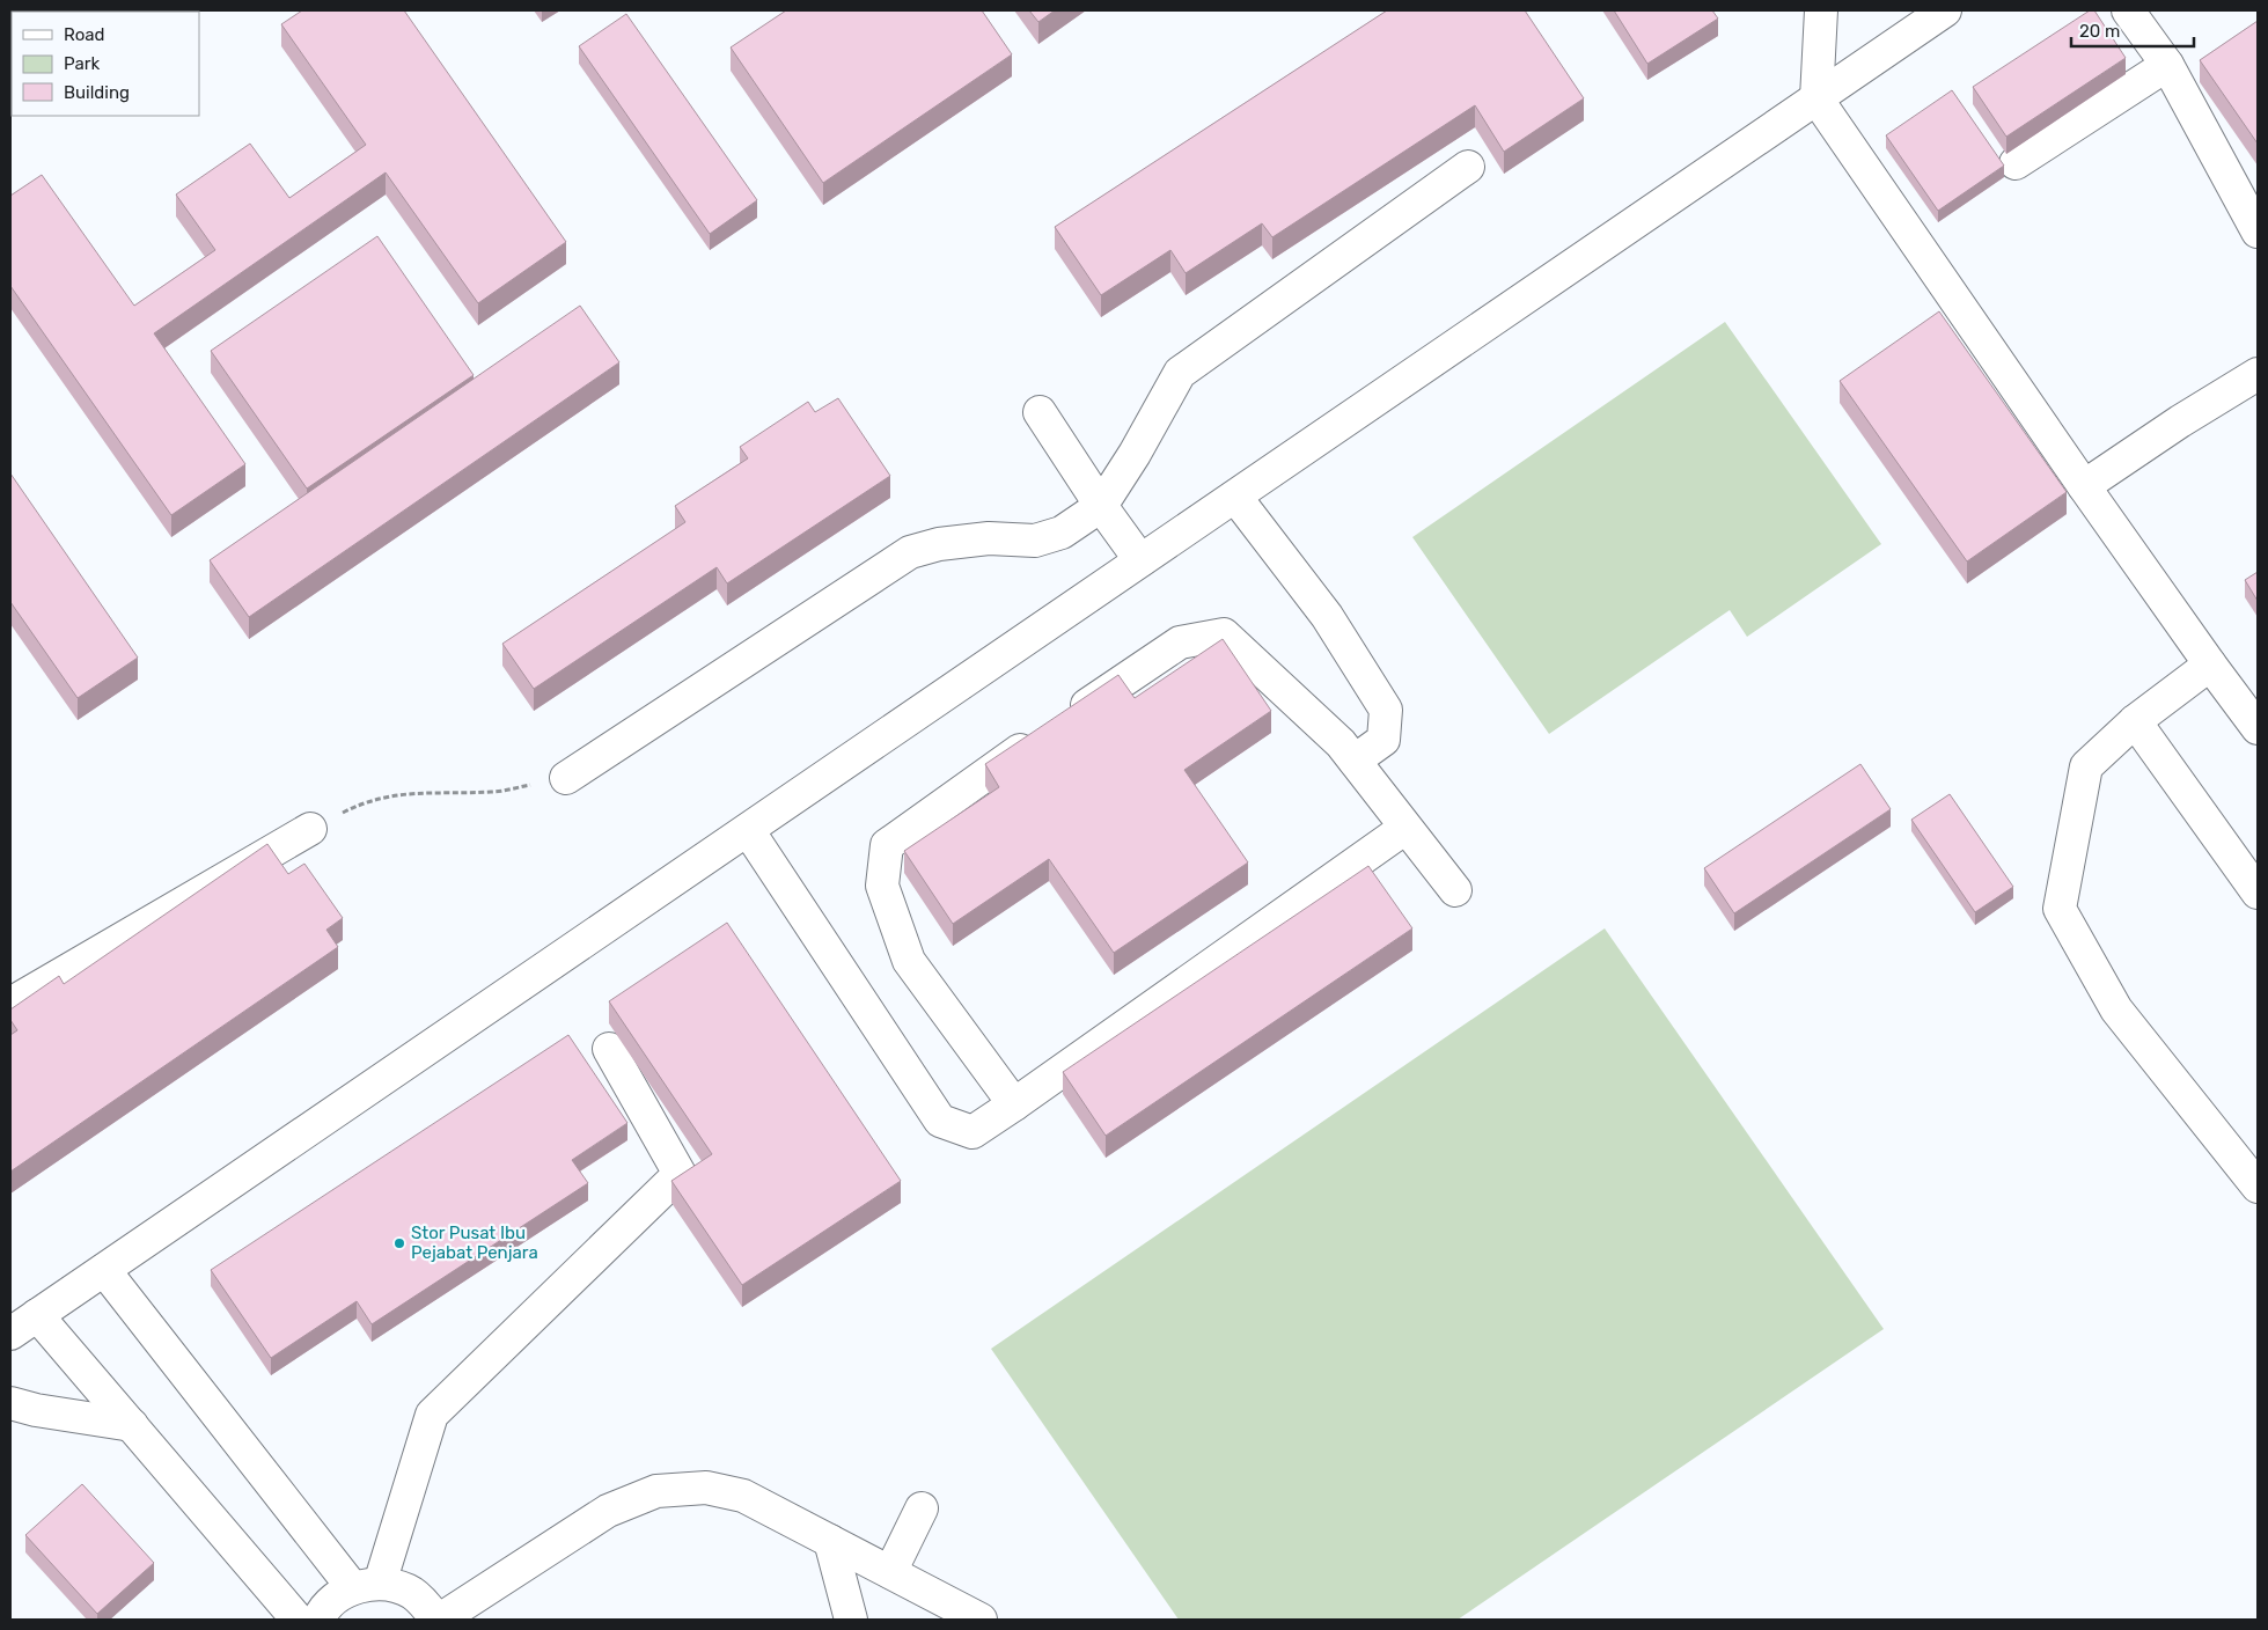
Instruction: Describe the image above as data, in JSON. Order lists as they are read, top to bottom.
{
  "places": ["Stor Pusat Ibu Pejabat Penjara"],
  "legend": ["Road", "Park", "Building"],
  "scale_bar": "20 m"
}
